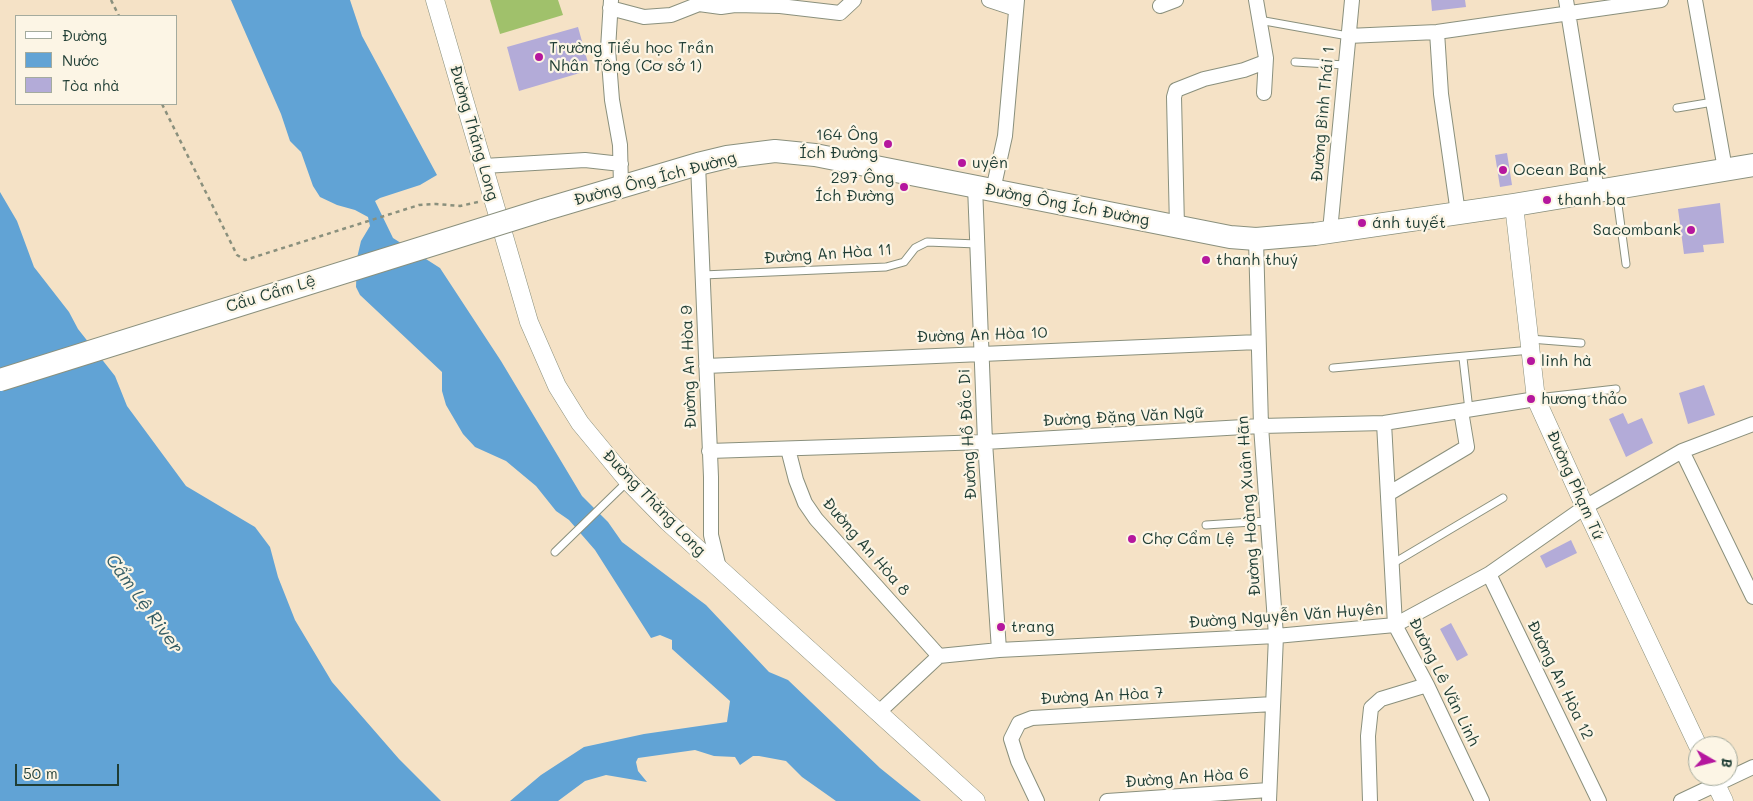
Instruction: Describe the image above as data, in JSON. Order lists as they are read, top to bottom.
{
  "streets": {
    "main road": ["Đường Ông Ích Đường", "Cầu Cẩm Lệ"],
    "street": [
      "Đường Bình Thái 1",
      "Đường Thăng Long",
      "Đường An Hòa 10",
      "Đường An Hòa 9",
      "Đường Đặng Văn Ngữ",
      "Đường Hồ Đắc Di",
      "Đường Phạm Tứ",
      "Đường Hoàng Xuân Hãn",
      "Đường An Hòa 8",
      "Đường Nguyễn Văn Huyên",
      "Đường An Hòa 12",
      "Đường Lê Văn Linh",
      "Đường An Hòa 7",
      "Đường An Hòa 6"
    ],
    "lane": ["Đường An Hòa 11"]
  },
  "crossings": [
    ["Đường Bình Thái 1", "Đường Ông Ích Đường"],
    ["Đường Thăng Long", "Đường An Hòa 9"],
    ["Đường Ông Ích Đường", "Cầu Cẩm Lệ"],
    ["Đường Ông Ích Đường", "Đường An Hòa 9"],
    ["Đường Ông Ích Đường", "Đường Hồ Đắc Di"],
    ["Đường Ông Ích Đường", "Đường Phạm Tứ"],
    ["Đường Ông Ích Đường", "Đường Hoàng Xuân Hãn"],
    ["Đường An Hòa 11", "Đường An Hòa 9"],
    ["Đường An Hòa 11", "Đường Hồ Đắc Di"],
    ["Đường An Hòa 10", "Đường An Hòa 9"],
    ["Đường An Hòa 10", "Đường Hồ Đắc Di"],
    ["Đường An Hòa 10", "Đường Hoàng Xuân Hãn"],
    ["Đường An Hòa 9", "Đường Đặng Văn Ngữ"],
    ["Đường Đặng Văn Ngữ", "Đường Hồ Đắc Di"],
    ["Đường Đặng Văn Ngữ", "Đường Phạm Tứ"],
    ["Đường Đặng Văn Ngữ", "Đường Hoàng Xuân Hãn"],
    ["Đường Đặng Văn Ngữ", "Đường An Hòa 8"],
    ["Đường Đặng Văn Ngữ", "Đường Lê Văn Linh"],
    ["Đường Hồ Đắc Di", "Đường Nguyễn Văn Huyên"],
    ["Đường Phạm Tứ", "Đường Nguyễn Văn Huyên"],
    ["Đường Hoàng Xuân Hãn", "Đường Nguyễn Văn Huyên"],
    ["Đường Hoàng Xuân Hãn", "Đường An Hòa 7"],
    ["Đường Hoàng Xuân Hãn", "Đường An Hòa 6"],
    ["Đường An Hòa 8", "Đường Nguyễn Văn Huyên"],
    ["Đường Nguyễn Văn Huyên", "Đường An Hòa 12"],
    ["Đường Nguyễn Văn Huyên", "Đường Lê Văn Linh"]
  ],
  "water": ["Cẩm Lệ River"],
  "places": [
    "Trường Tiểu học Trần Nhân Tông (Cơ sở 1)",
    "164 Ông Ích Đường",
    "uyên",
    "Ocean Bank",
    "297 Ông Ích Đường",
    "thanh ba",
    "ánh tuyết",
    "Sacombank",
    "thanh thuý",
    "linh hà",
    "hương thảo",
    "Chợ Cẩm Lệ",
    "trang"
  ],
  "legend": ["Đường", "Nước", "Tòa nhà"],
  "scale_bar": "50 m",
  "north": "right"
}
